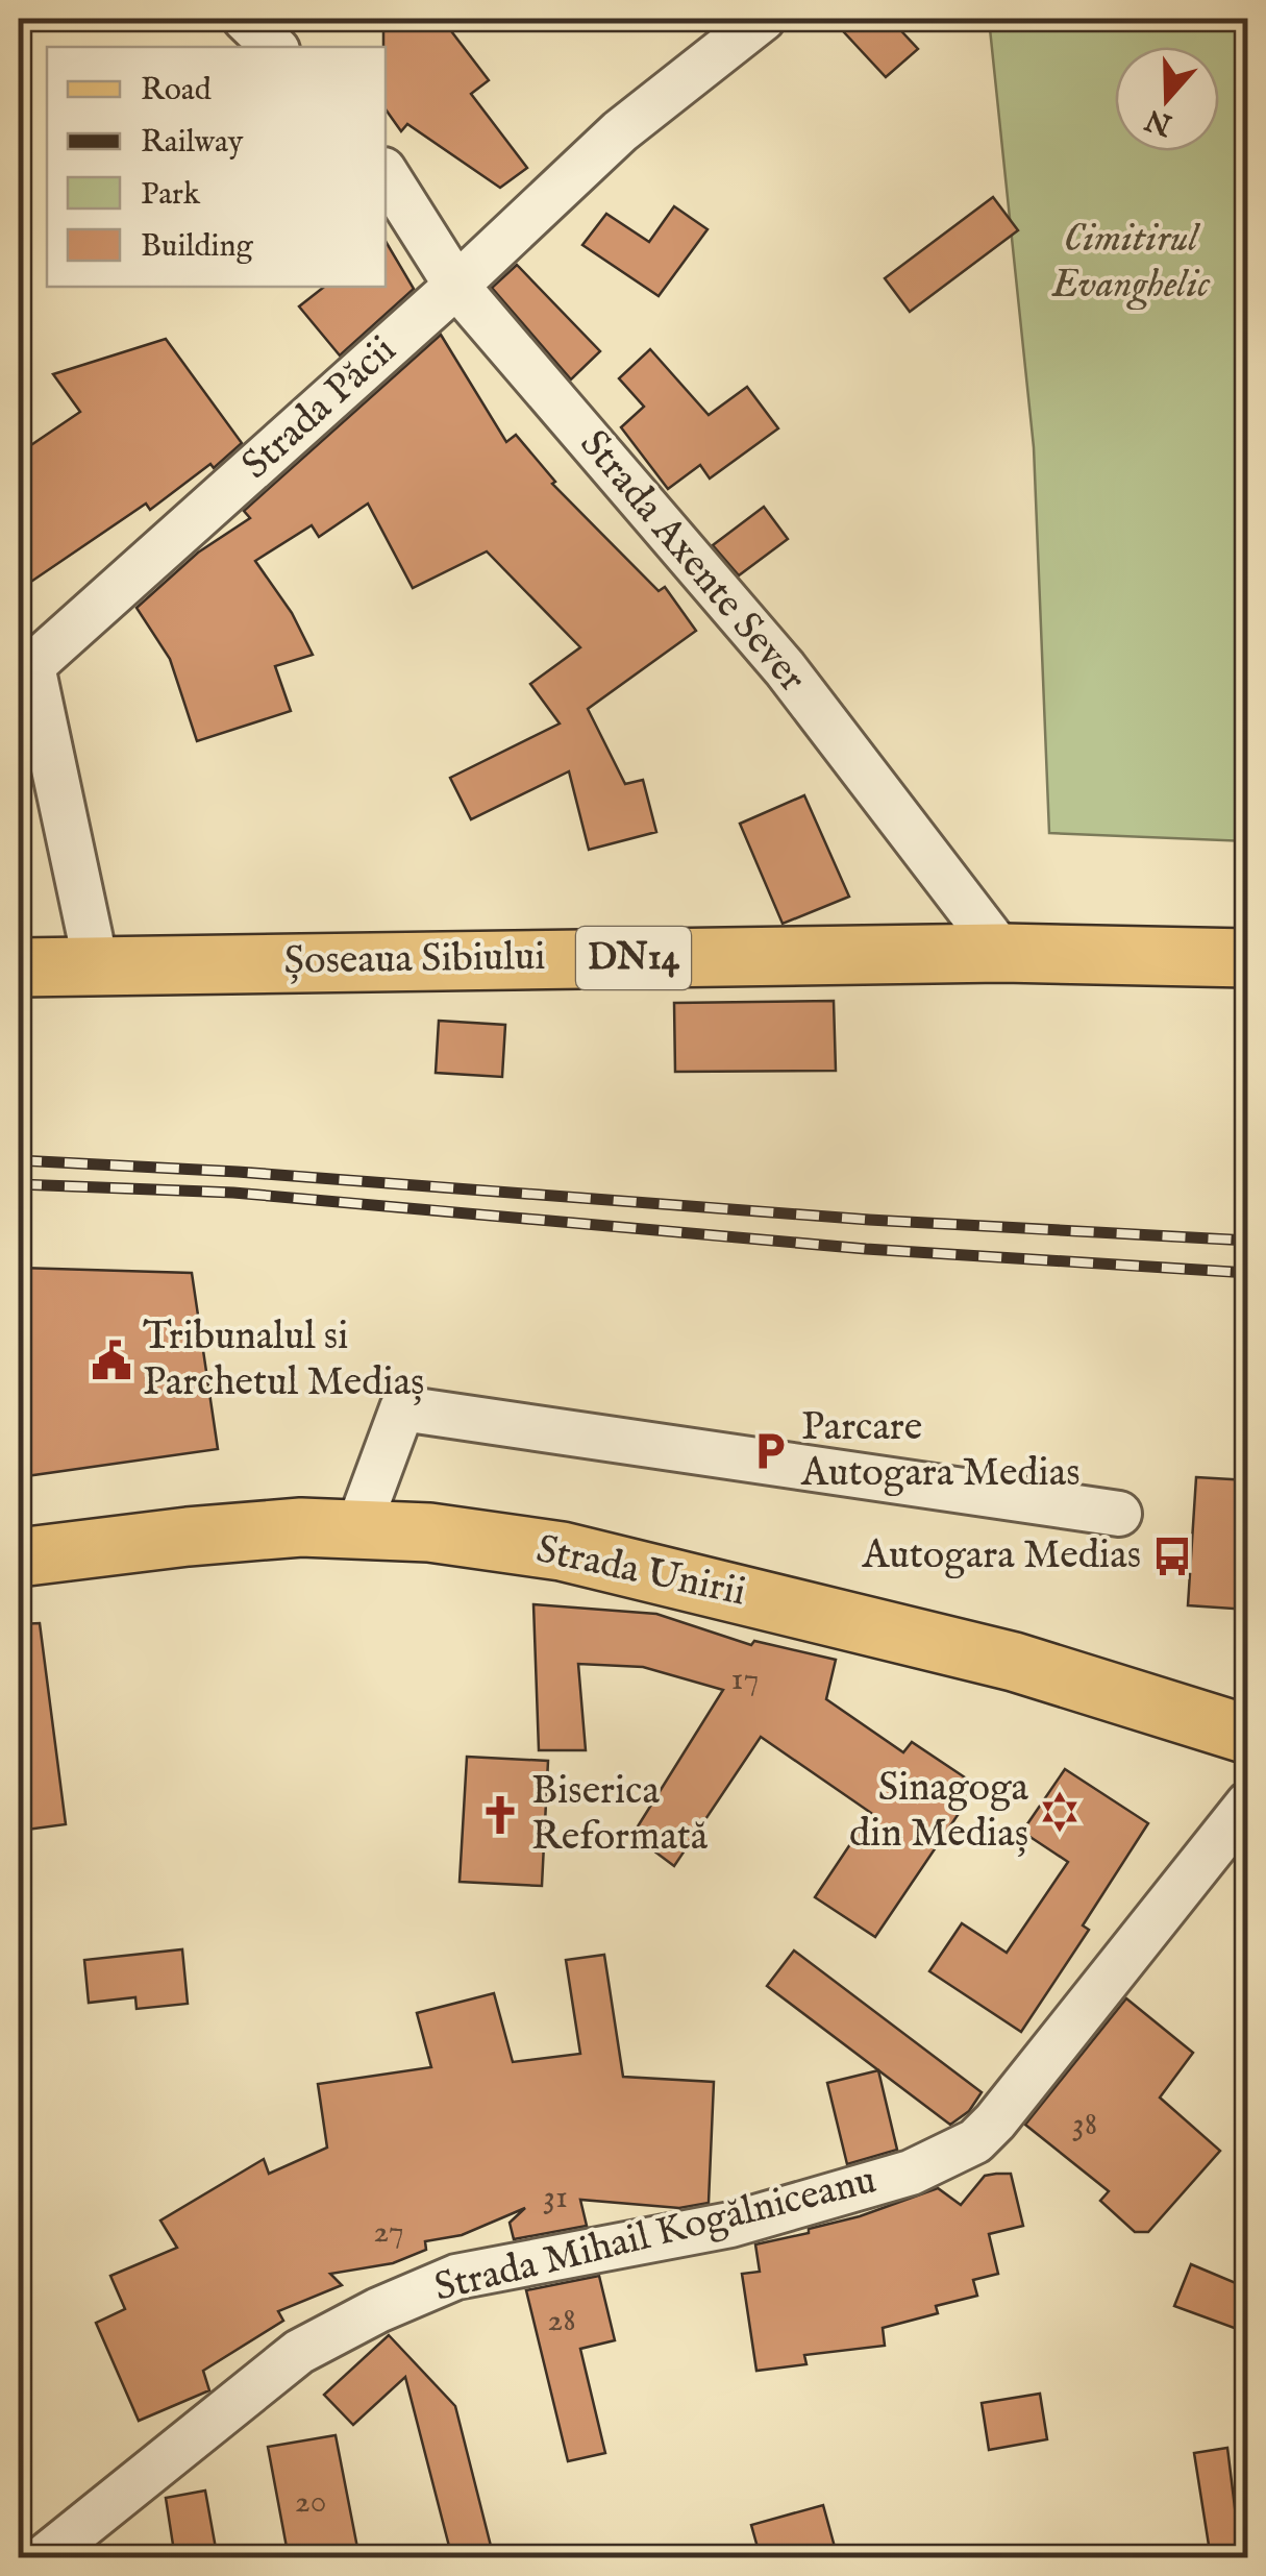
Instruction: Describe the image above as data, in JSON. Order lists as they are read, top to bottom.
{
  "streets": {
    "main road": ["DN14", "Șoseaua Sibiului", "Strada Unirii"],
    "street": ["Strada Păcii", "Strada Axente Sever", "Strada Mihail Kogălniceanu"]
  },
  "crossings": [
    ["Strada Păcii", "Strada Axente Sever"],
    ["Strada Axente Sever", "Șoseaua Sibiului"]
  ],
  "parks": ["Cimitirul Evanghelic"],
  "places": {
    "public building": ["Tribunalul si Parchetul Mediaș"],
    "parking": ["Parcare Autogara Medias"],
    "bus stop": ["Autogara Medias"],
    "synagogue": ["Sinagoga din Mediaș"],
    "church": ["Biserica Reformată"]
  },
  "house_numbers": [
    "17",
    "38",
    "31",
    "27",
    "28",
    "20"
  ],
  "legend": [
    "Road",
    "Railway",
    "Park",
    "Building"
  ],
  "north": "bottom"
}
